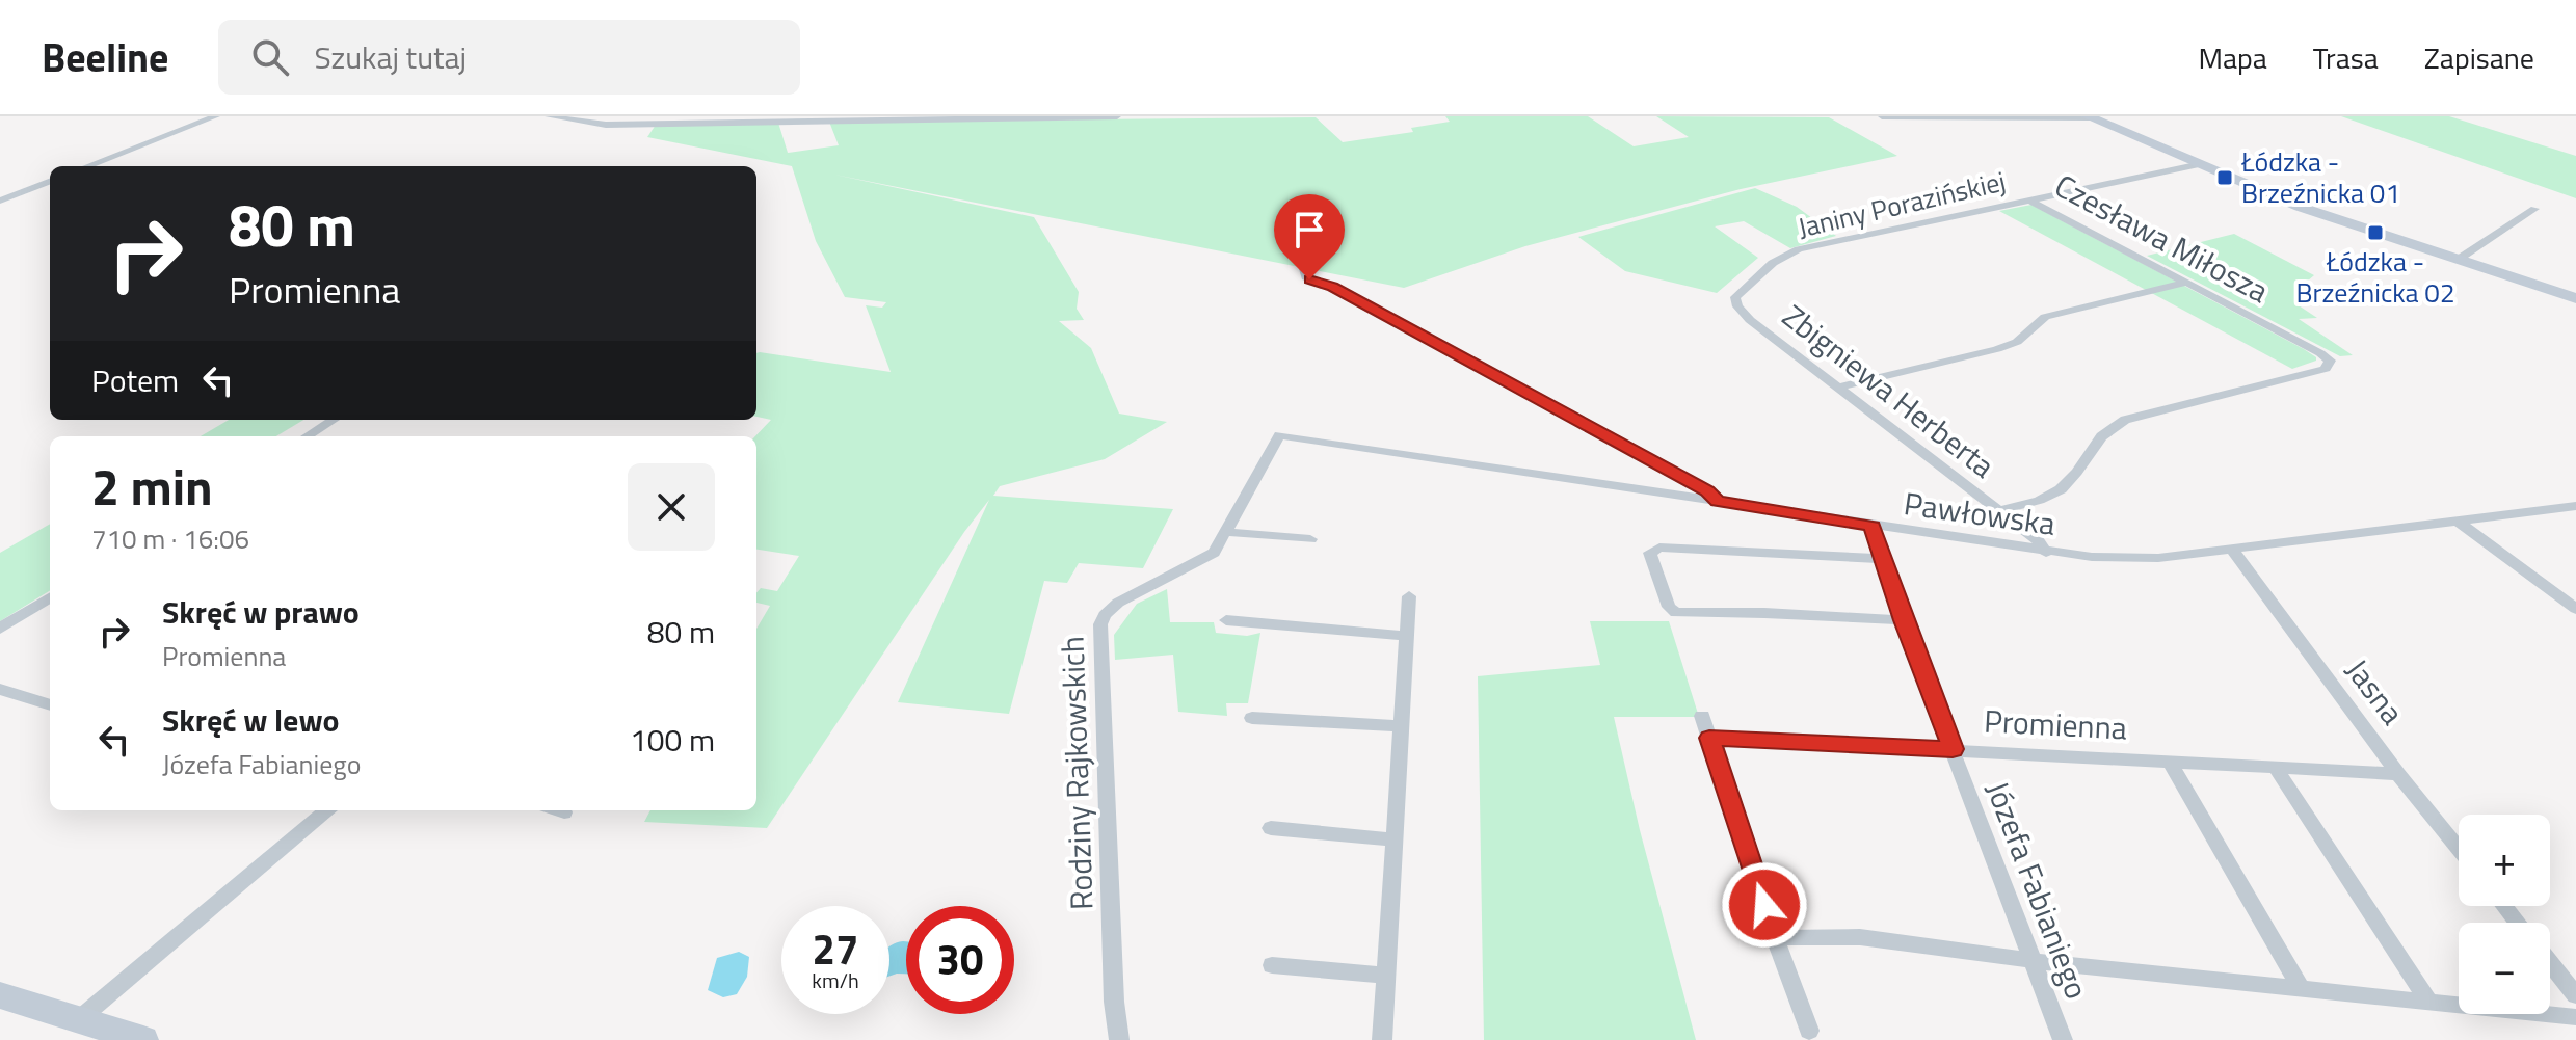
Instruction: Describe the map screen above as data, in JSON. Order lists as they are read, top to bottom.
{
  "streets": {
    "street": [
      "Janiny Porazińskiej",
      "Czesława Miłosza",
      "Zbigniewa Herberta",
      "Pawłowska",
      "Jasna",
      "Promienna",
      "Rodziny Rajkowskich",
      "Józefa Fabianiego"
    ]
  },
  "crossings": [
    ["Janiny Porazińskiej", "Czesława Miłosza"],
    ["Janiny Porazińskiej", "Zbigniewa Herberta"],
    ["Czesława Miłosza", "Zbigniewa Herberta"],
    ["Zbigniewa Herberta", "Pawłowska"],
    ["Pawłowska", "Jasna"],
    ["Pawłowska", "Rodziny Rajkowskich"],
    ["Pawłowska", "Józefa Fabianiego"],
    ["Jasna", "Promienna"],
    ["Promienna", "Józefa Fabianiego"]
  ],
  "places": {
    "transit": ["Łódzka - Brzeźnicka 01", "Łódzka - Brzeźnicka 02"]
  },
  "page": {
    "header": "Beeline",
    "search": "Szukaj tutaj",
    "nav": ["Mapa", "Trasa", "Zapisane"],
    "turn": ["80 m", "Promienna"],
    "then": "Potem",
    "heading": ["2 min", "710 m · 16:06"],
    "list": [
      {
        "name": "Skręć w prawo",
        "note": "Promienna",
        "value": "80 m"
      },
      {
        "name": "Skręć w lewo",
        "note": "Józefa Fabianiego",
        "value": "100 m"
      }
    ],
    "map_buttons": ["+", "−"],
    "speed": "27 km/h",
    "limit": "30"
  }
}
